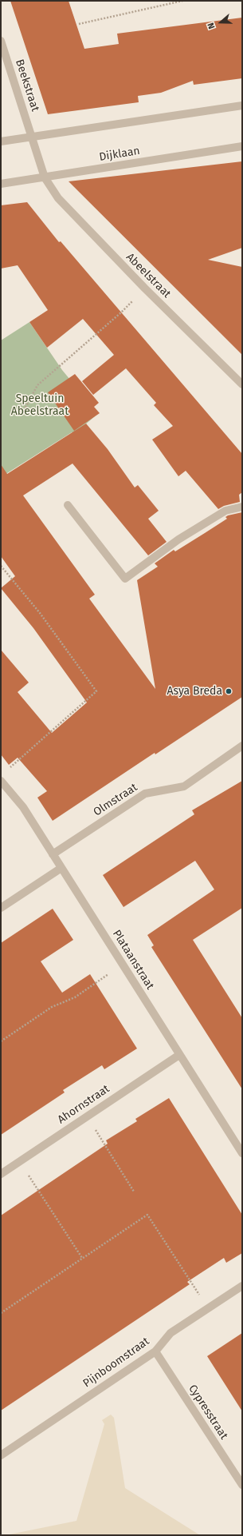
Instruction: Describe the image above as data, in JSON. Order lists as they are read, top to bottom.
{
  "streets": {
    "street": [
      "Beekstraat",
      "Dijklaan",
      "Abeelstraat",
      "Olmstraat",
      "Plataanstraat",
      "Ahornstraat",
      "Pijnboomstraat",
      "Cypresstraat"
    ]
  },
  "crossings": [
    ["Beekstraat", "Dijklaan"],
    ["Beekstraat", "Abeelstraat"],
    ["Dijklaan", "Abeelstraat"],
    ["Olmstraat", "Plataanstraat"],
    ["Plataanstraat", "Ahornstraat"],
    ["Pijnboomstraat", "Cypresstraat"]
  ],
  "parks": ["Speeltuin Abeelstraat"],
  "places": ["Asya Breda"],
  "north": "left"
}
